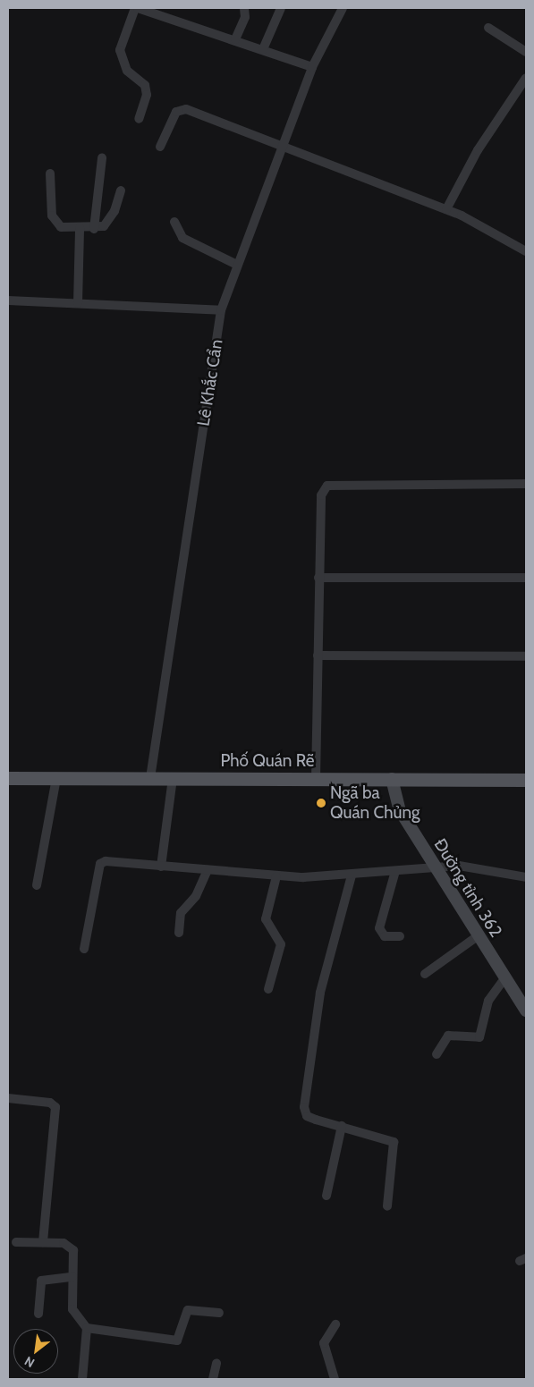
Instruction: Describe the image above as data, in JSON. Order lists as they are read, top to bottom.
{
  "streets": {
    "main road": ["Phố Quán Rẽ", "Đường tỉnh 362"],
    "street": ["Lê Khắc Cẩn"]
  },
  "crossings": [
    ["Lê Khắc Cẩn", "Phố Quán Rẽ"],
    ["Phố Quán Rẽ", "Đường tỉnh 362"]
  ],
  "places": ["Ngã ba Quán Chủng"],
  "north": "bottom left"
}
